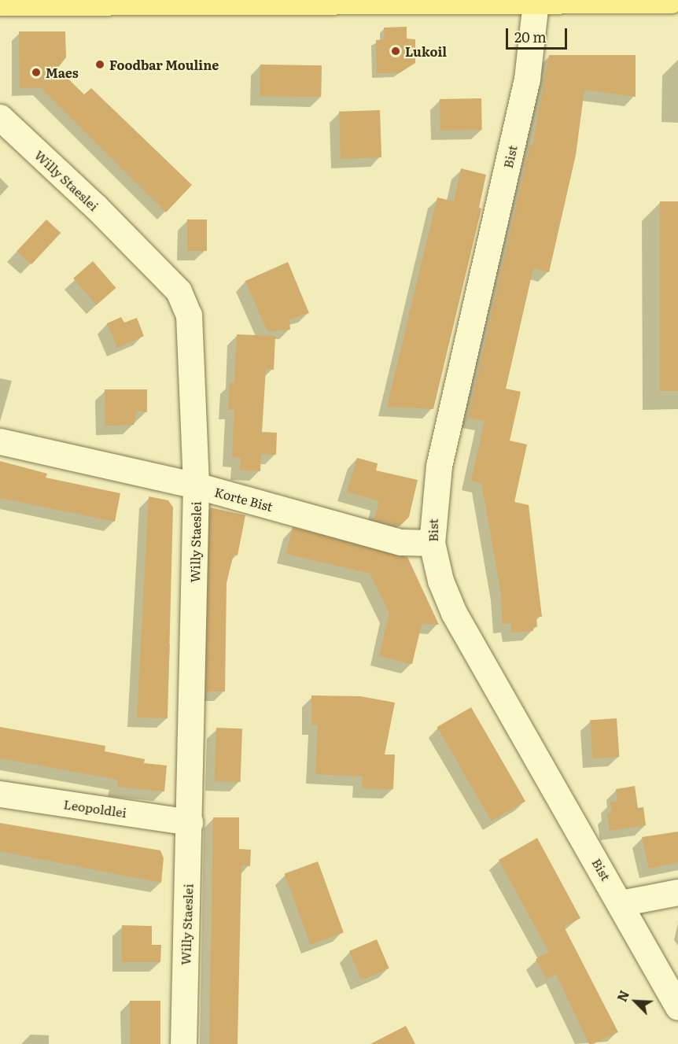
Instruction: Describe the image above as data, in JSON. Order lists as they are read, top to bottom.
{
  "streets": {
    "street": [
      "Bist",
      "Willy Staeslei",
      "Korte Bist",
      "Leopoldlei"
    ]
  },
  "crossings": [
    ["Bist", "Korte Bist"],
    ["Willy Staeslei", "Korte Bist"],
    ["Willy Staeslei", "Leopoldlei"]
  ],
  "places": ["Lukoil", "Foodbar Mouline", "Maes"],
  "scale_bar": "20 m",
  "north": "top left"
}
